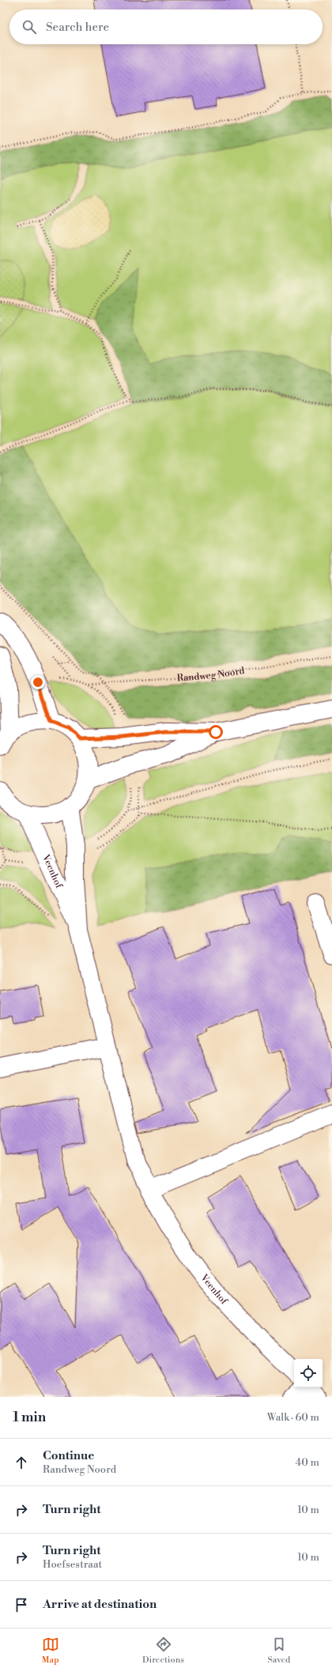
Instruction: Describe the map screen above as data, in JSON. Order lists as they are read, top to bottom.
{
  "streets": {
    "street": ["Veenhof"],
    "path": ["Randweg Noord"]
  },
  "page": {
    "search": "Search here",
    "heading": ["1 min", "Walk · 60 m"],
    "list": [
      ["Continue", "Randweg Noord", "40 m"],
      ["Turn right", "10 m"],
      ["Turn right", "Hoefsestraat", "10 m"],
      "Arrive at destination"
    ],
    "nav": ["Map", "Directions", "Saved"]
  }
}
